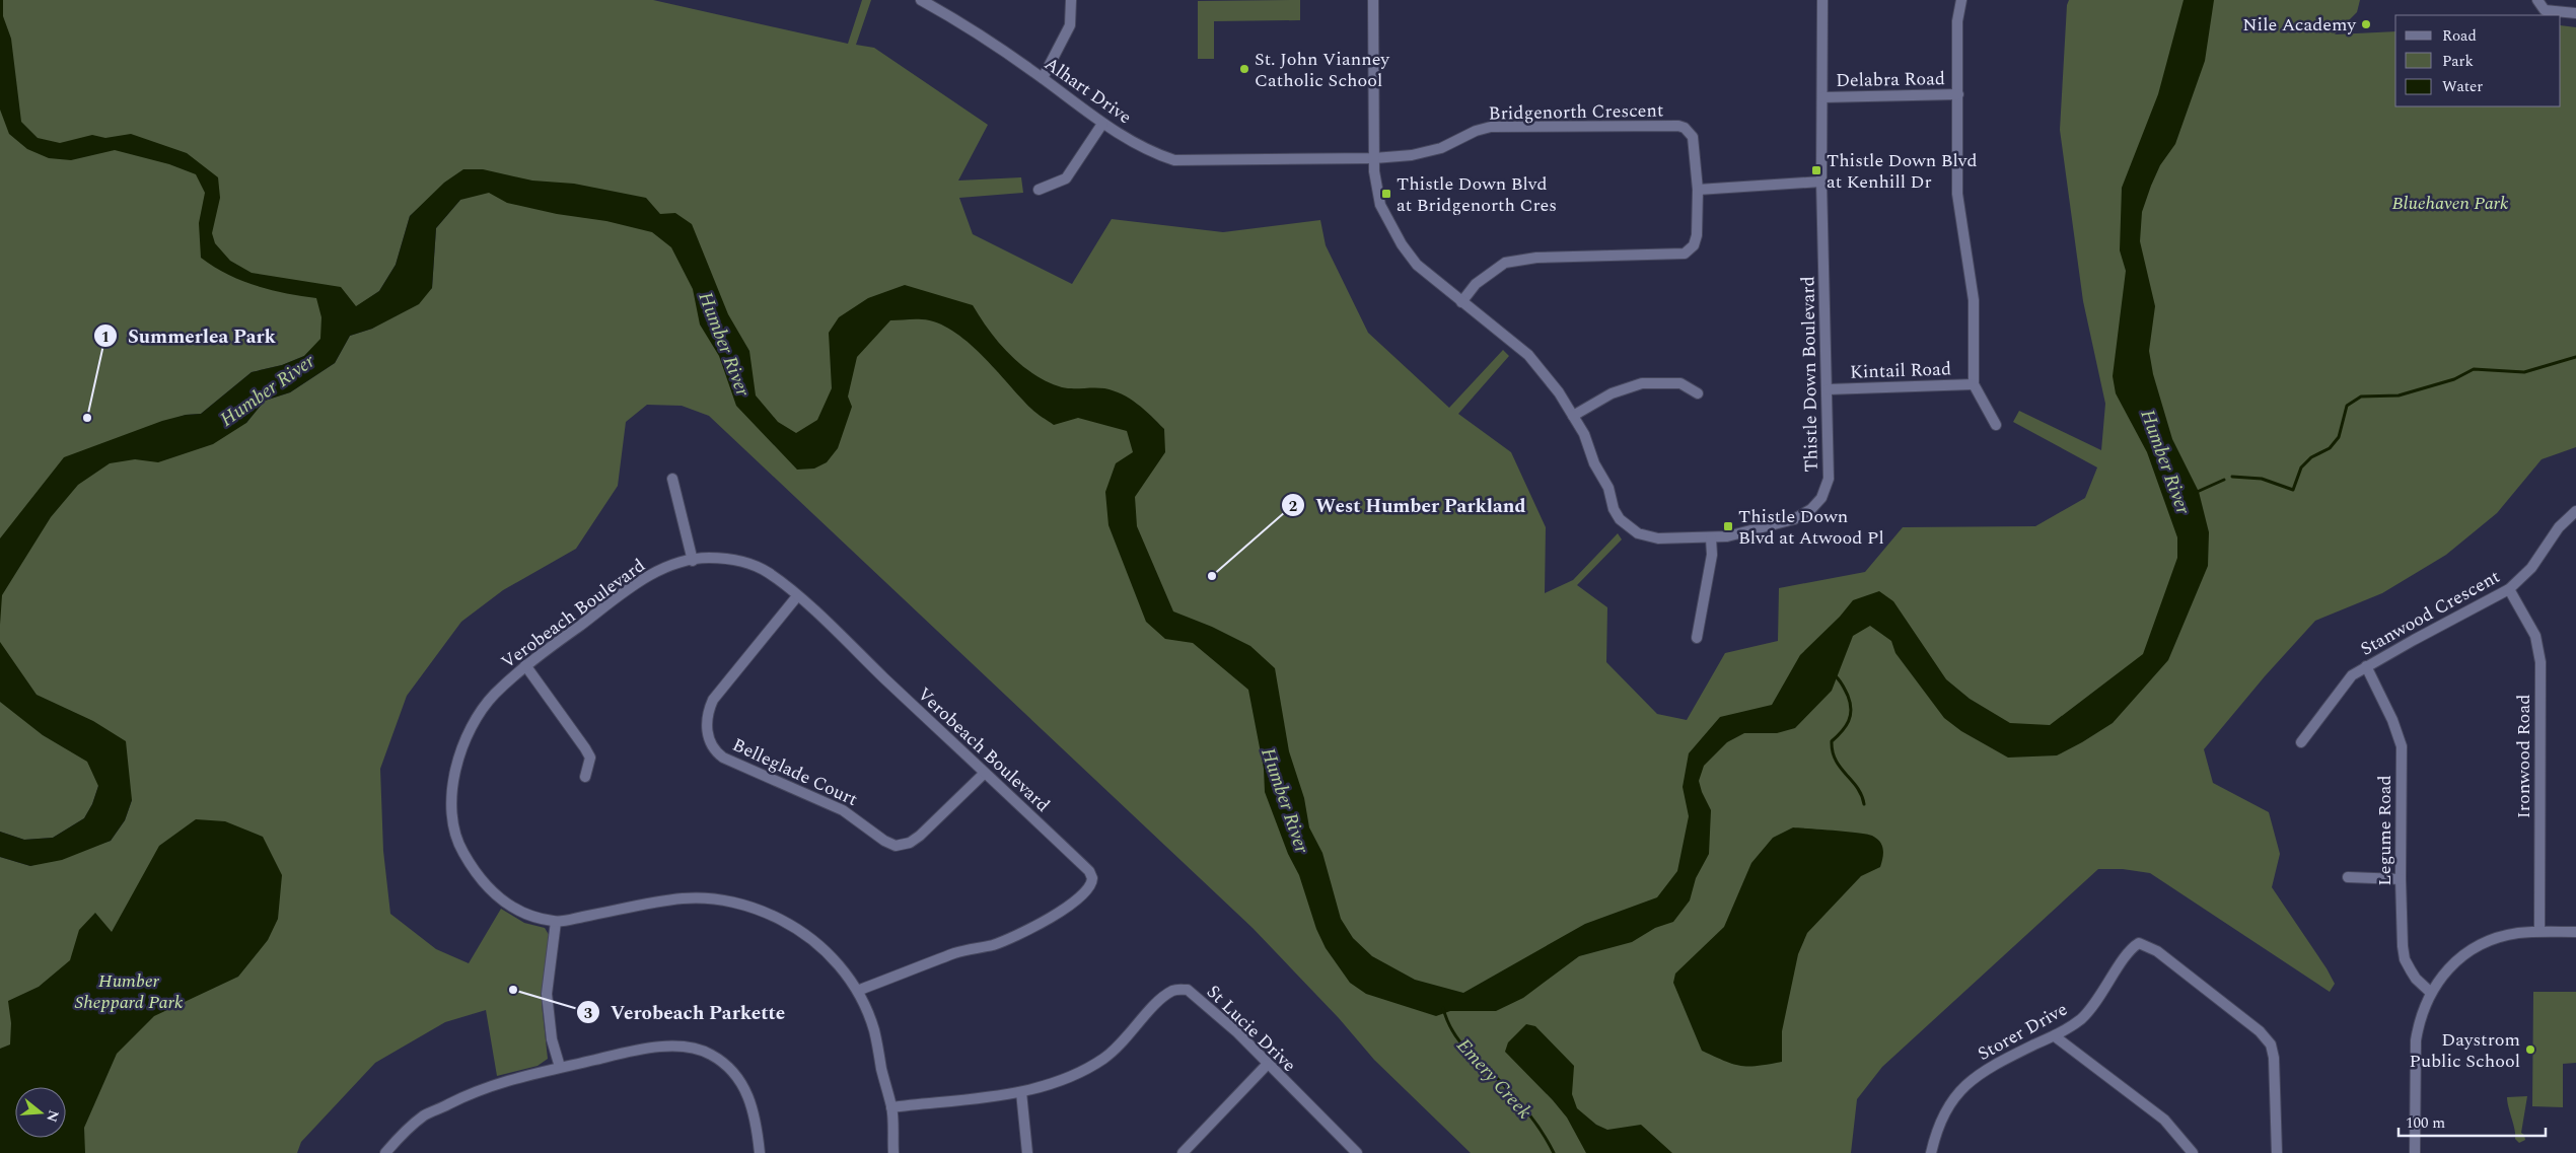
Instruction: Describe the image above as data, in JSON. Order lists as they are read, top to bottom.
{
  "streets": {
    "street": [
      "Delabra Road",
      "Alhart Drive",
      "Bridgenorth Crescent",
      "Kintail Road",
      "Thistle Down Boulevard",
      "Stanwood Crescent",
      "Verobeach Boulevard",
      "Ironwood Road",
      "Belleglade Court",
      "Legume Road",
      "St Lucie Drive",
      "Storer Drive"
    ]
  },
  "crossings": [
    ["Delabra Road", "Thistle Down Boulevard"],
    ["Alhart Drive", "Bridgenorth Crescent"],
    ["Alhart Drive", "Thistle Down Boulevard"],
    ["Bridgenorth Crescent", "Thistle Down Boulevard"],
    ["Kintail Road", "Thistle Down Boulevard"],
    ["Stanwood Crescent", "Ironwood Road"],
    ["Stanwood Crescent", "Legume Road"],
    ["Verobeach Boulevard", "Belleglade Court"],
    ["Verobeach Boulevard", "St Lucie Drive"]
  ],
  "water": ["Humber River", "Emery Creek"],
  "parks": ["Bluehaven Park", "Humber Sheppard Park"],
  "places": {
    "other": [
      "Nile Academy",
      "St. John Vianney Catholic School",
      "Summerlea Park",
      "West Humber Parkland",
      "Verobeach Parkette",
      "Daystrom Public School"
    ],
    "transit": ["Thistle Down Blvd at Kenhill Dr", "Thistle Down Blvd at Bridgenorth Cres", "Thistle Down Blvd at Atwood Pl"]
  },
  "legend": ["Road", "Park", "Water"],
  "scale_bar": "100 m",
  "north": "right"
}
